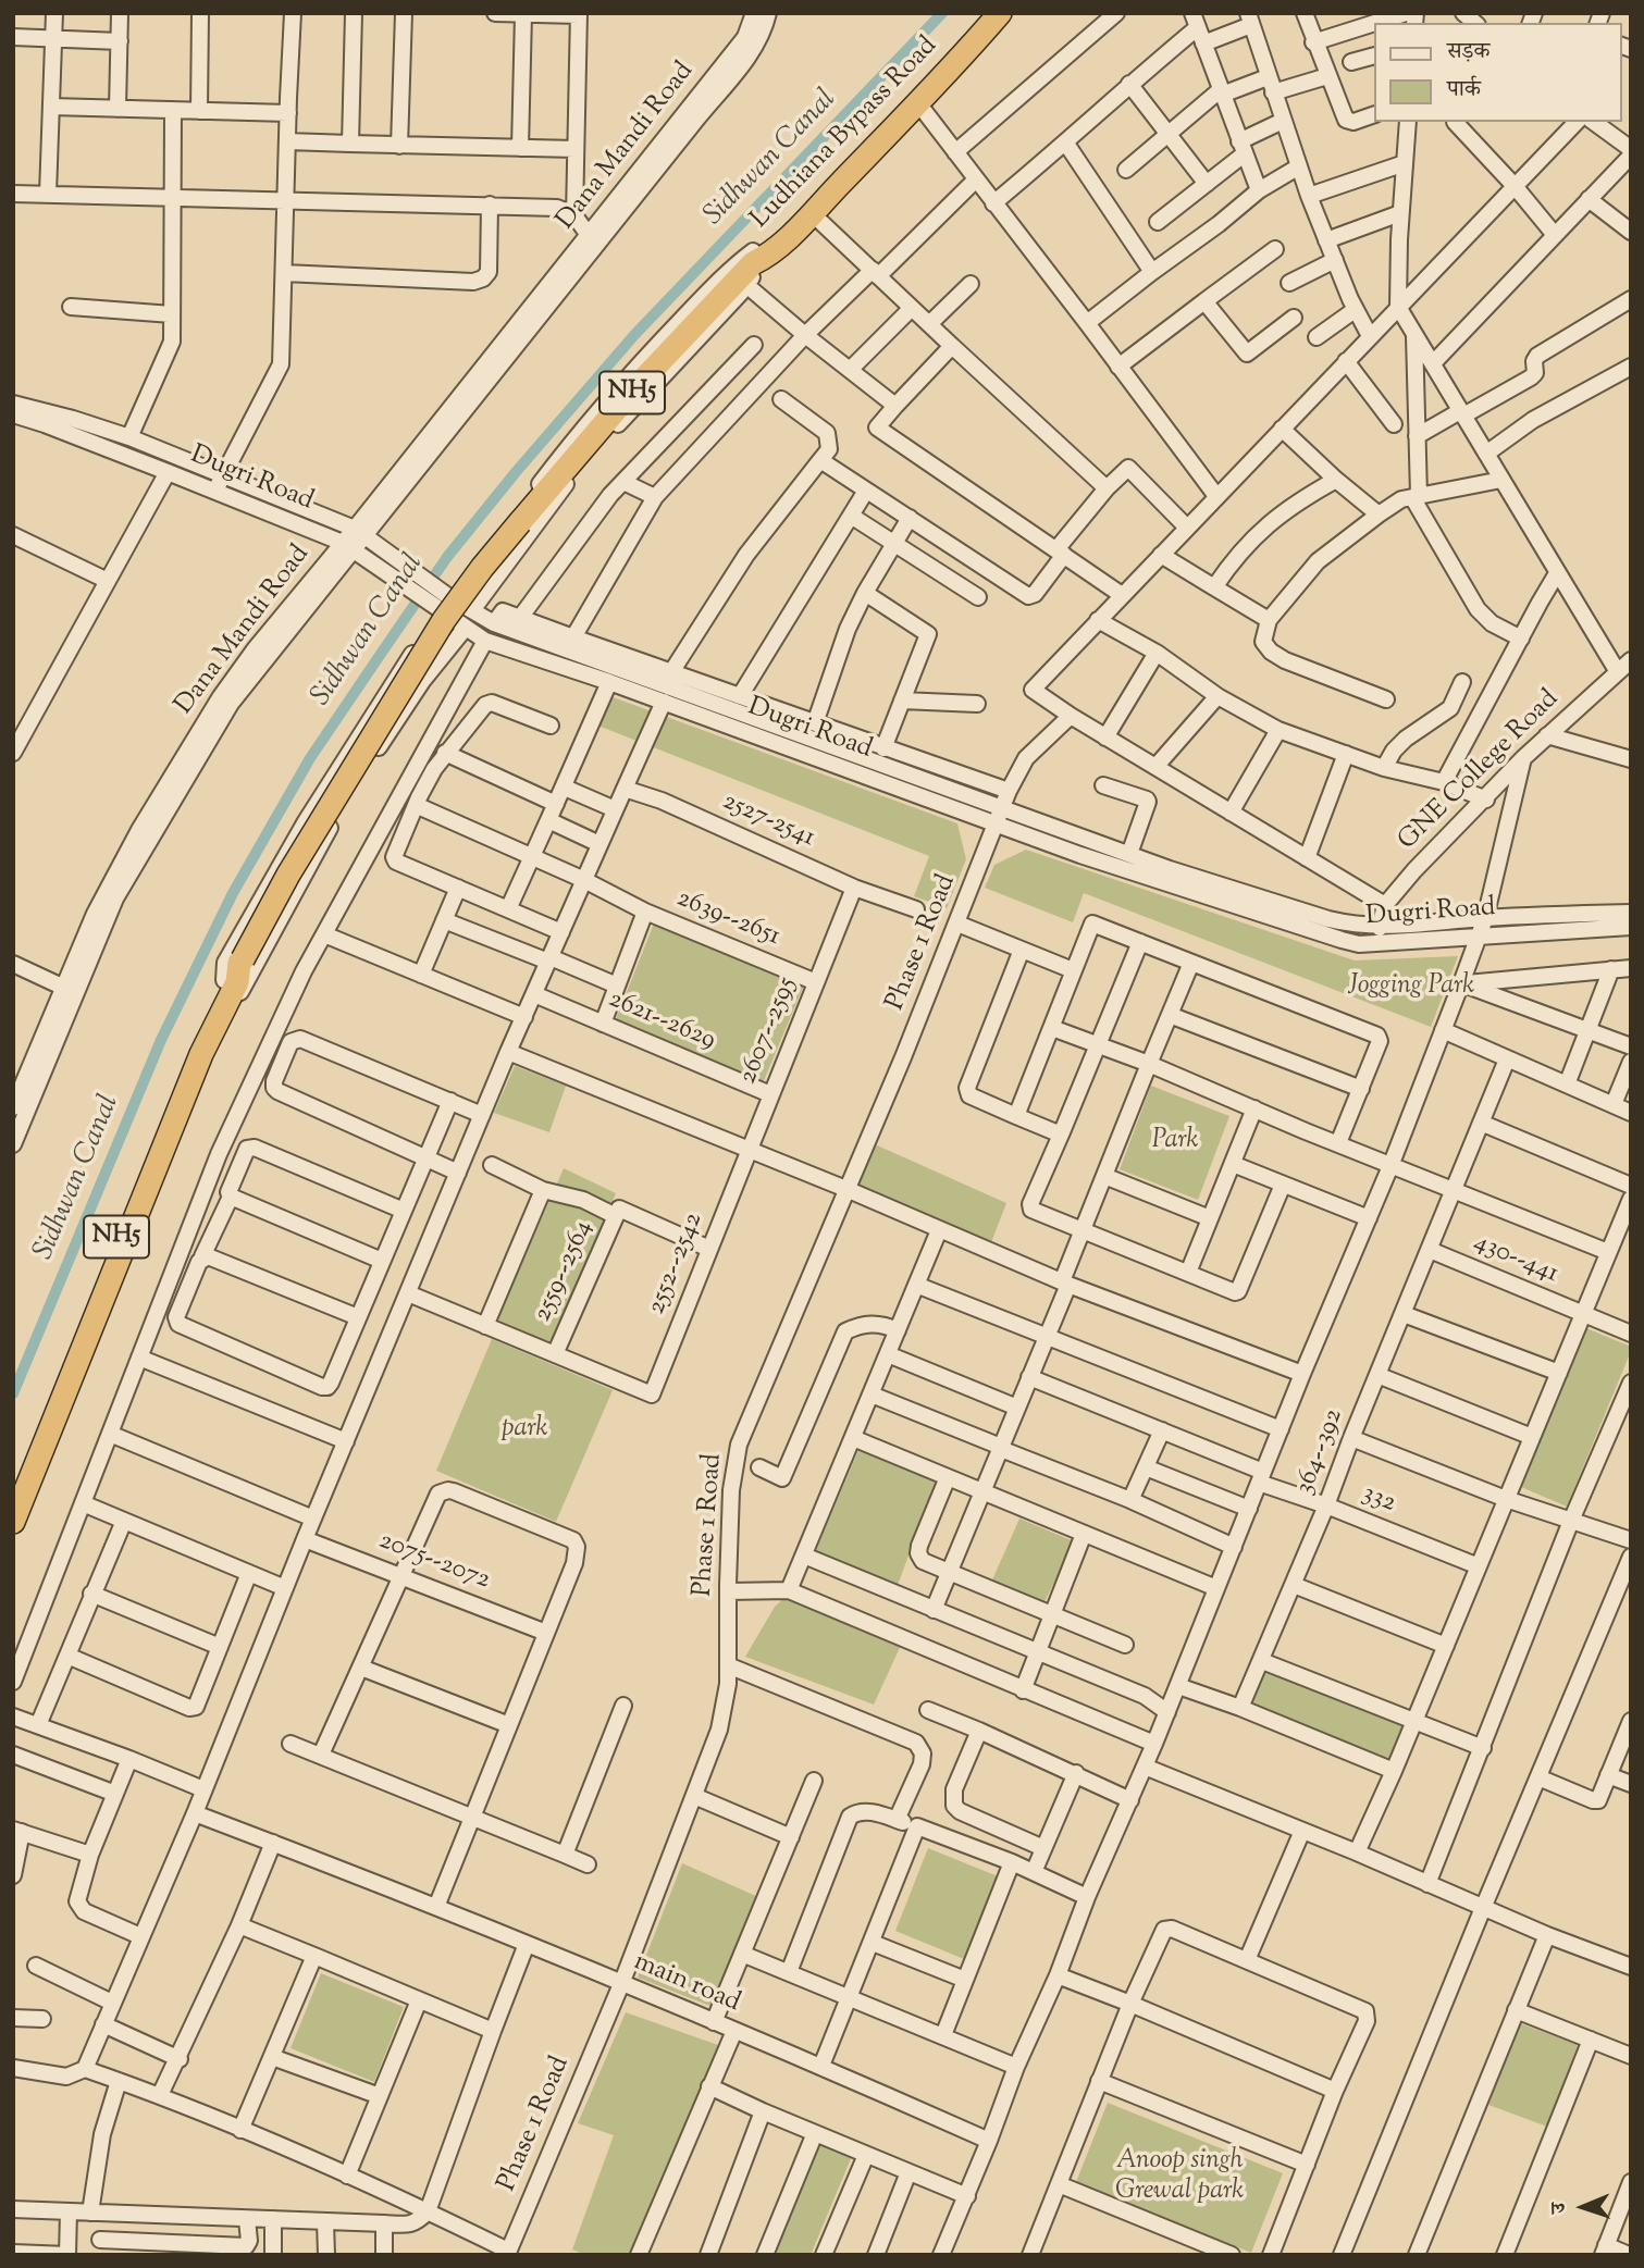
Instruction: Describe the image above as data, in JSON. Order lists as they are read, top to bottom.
{
  "streets": {
    "highway": ["Ludhiana Bypass Road", "NH5"],
    "street": [
      "Dana Mandi Road",
      "Dugri Road",
      "GNE College Road",
      "2527-2541",
      "2639--2651",
      "Phase 1 Road",
      "2621--2629",
      "2607--2595",
      "430--441",
      "2552--2542",
      "2559--2564",
      "364--392",
      "332",
      "2075--2072",
      "main road"
    ]
  },
  "crossings": [
    ["Ludhiana Bypass Road", "NH5"],
    ["Dana Mandi Road", "Dugri Road"],
    ["Dugri Road", "GNE College Road"],
    ["Dugri Road", "Phase 1 Road"],
    ["2527-2541", "2607--2595"],
    ["2639--2651", "2621--2629"],
    ["2639--2651", "2607--2595"],
    ["Phase 1 Road", "main road"],
    ["2621--2629", "2607--2595"],
    ["2607--2595", "2552--2542"],
    ["430--441", "364--392"],
    ["2552--2542", "2559--2564"],
    ["364--392", "332"]
  ],
  "water": ["Sidhwan Canal"],
  "parks": [
    "Jogging Park",
    "Park",
    "park",
    "Anoop singh Grewal park"
  ],
  "legend": ["सड़क", "पार्क"],
  "north": "left"
}
